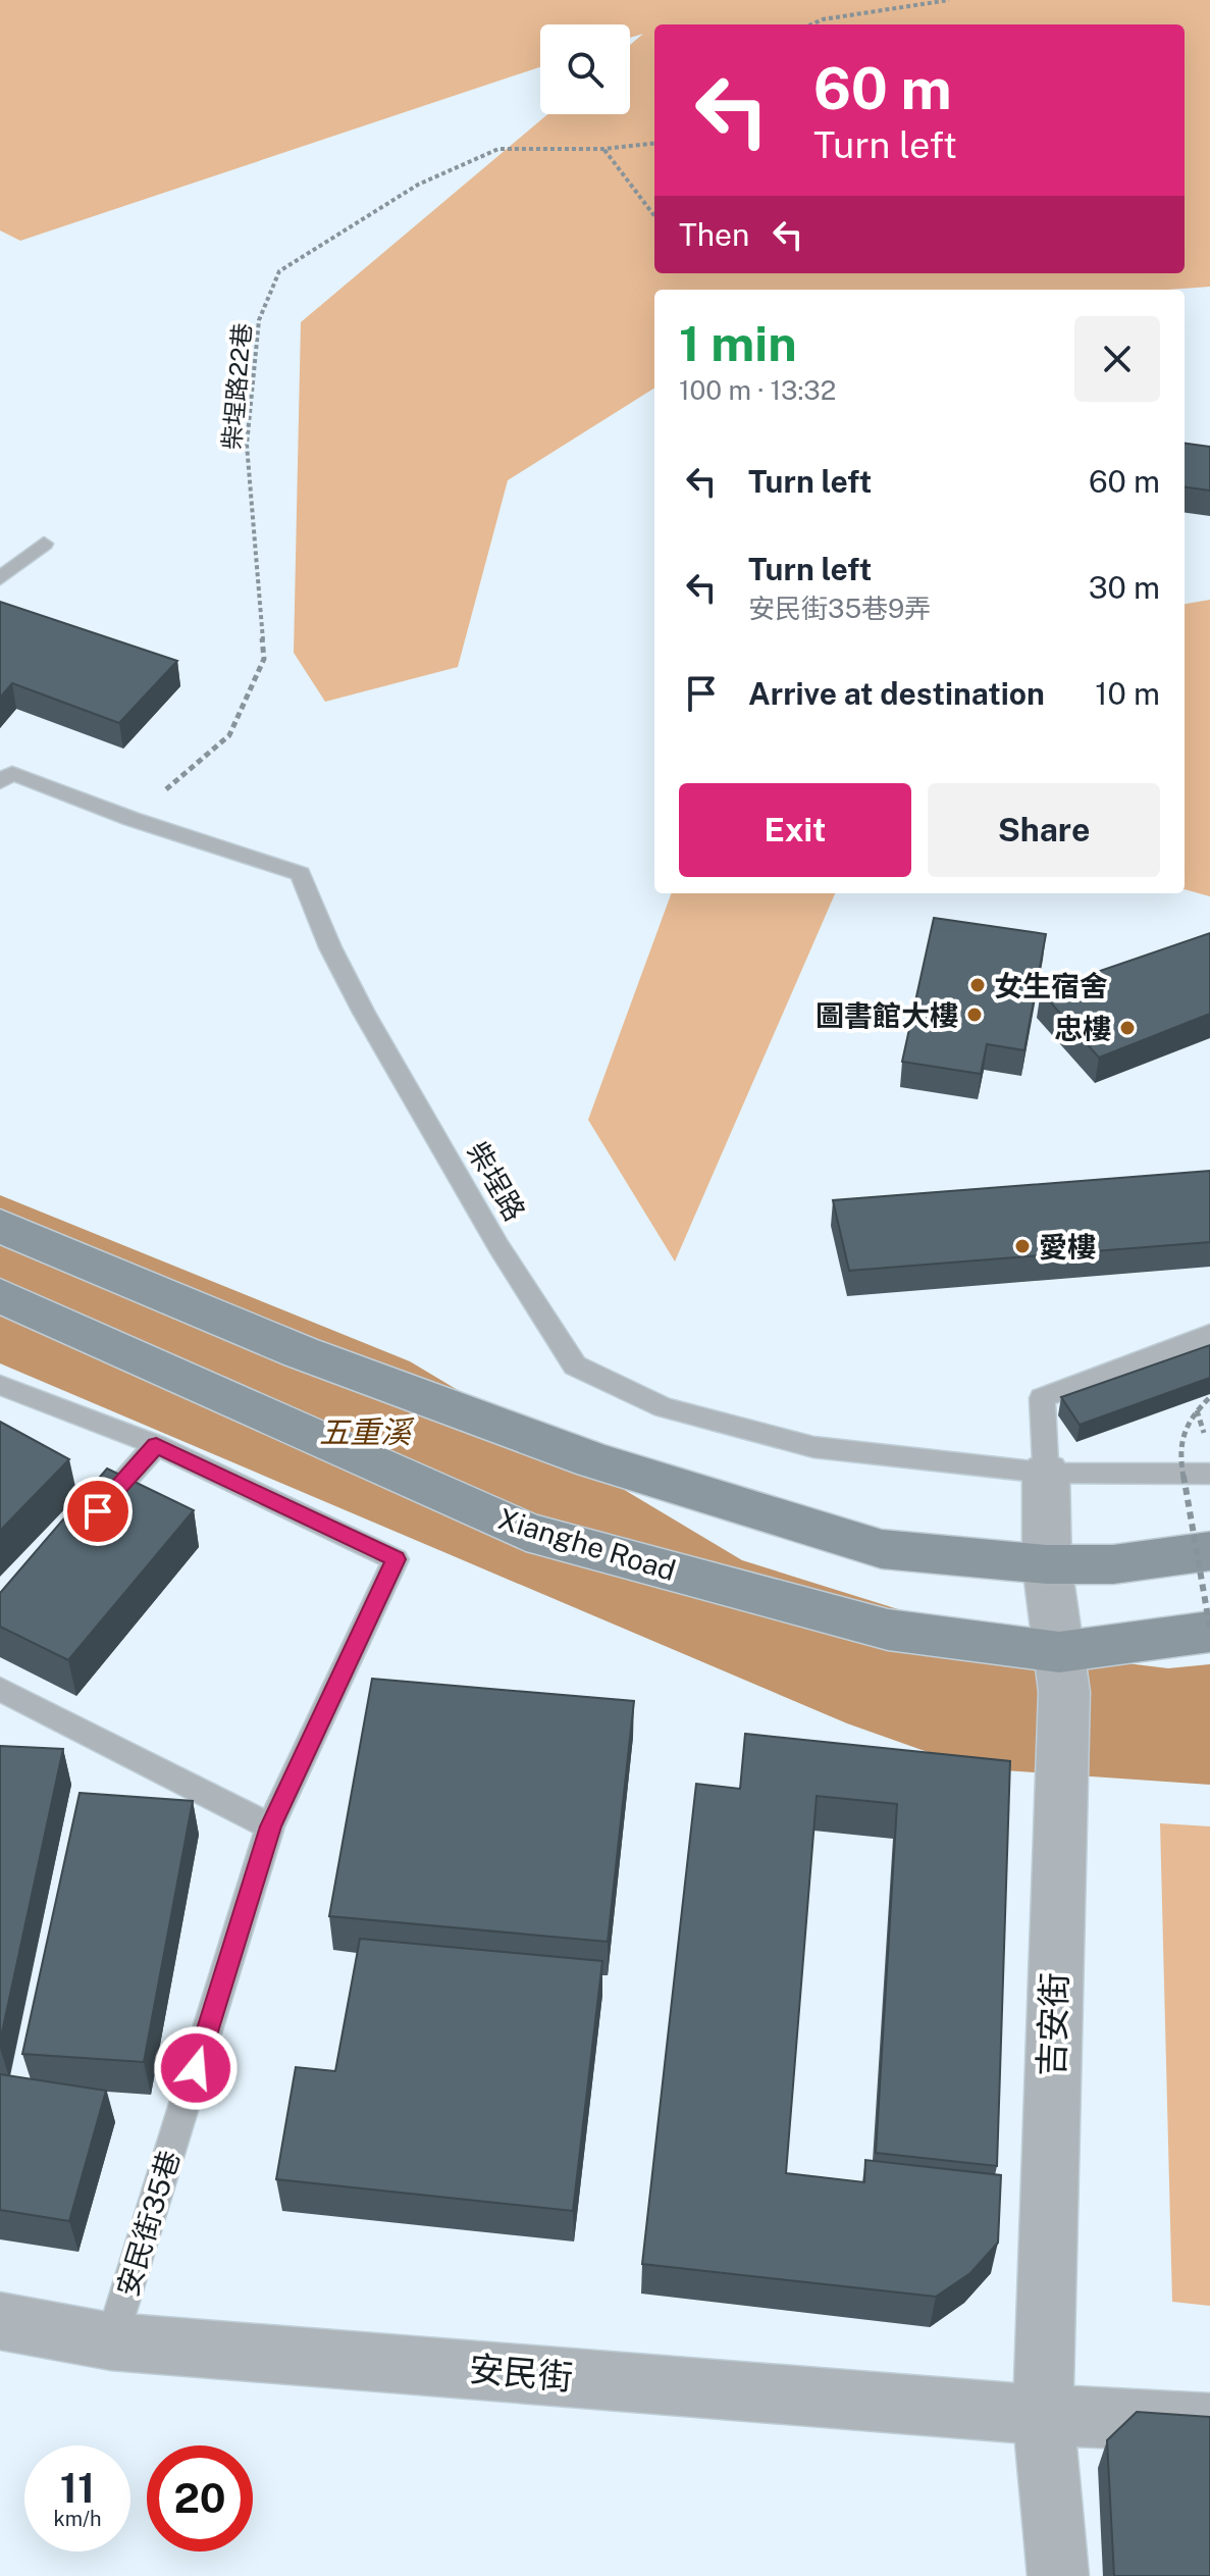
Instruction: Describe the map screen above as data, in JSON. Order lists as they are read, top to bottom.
{
  "streets": {
    "main road": ["Xianghe Road"],
    "street": ["吉安街", "安民街"],
    "lane": ["柴埕路", "安民街35巷"],
    "path": ["柴埕路22巷"]
  },
  "crossings": [
    ["柴埕路22巷", "柴埕路"],
    ["柴埕路", "吉安街"],
    ["Xianghe Road", "吉安街"],
    ["吉安街", "安民街"],
    ["安民街35巷", "安民街"]
  ],
  "water": ["五重溪"],
  "places": [
    "女生宿舍",
    "圖書館大樓",
    "忠樓",
    "愛樓"
  ],
  "page": {
    "turn": ["60 m", "Turn left"],
    "then": "Then",
    "heading": ["1 min", "100 m · 13:32"],
    "list": [
      {
        "name": "Turn left",
        "value": "60 m"
      },
      {
        "name": "Turn left",
        "note": "安民街35巷9弄",
        "value": "30 m"
      },
      {
        "name": "Arrive at destination",
        "value": "10 m"
      }
    ],
    "buttons": ["Exit", "Share"],
    "speed": "11 km/h",
    "limit": "20"
  }
}
